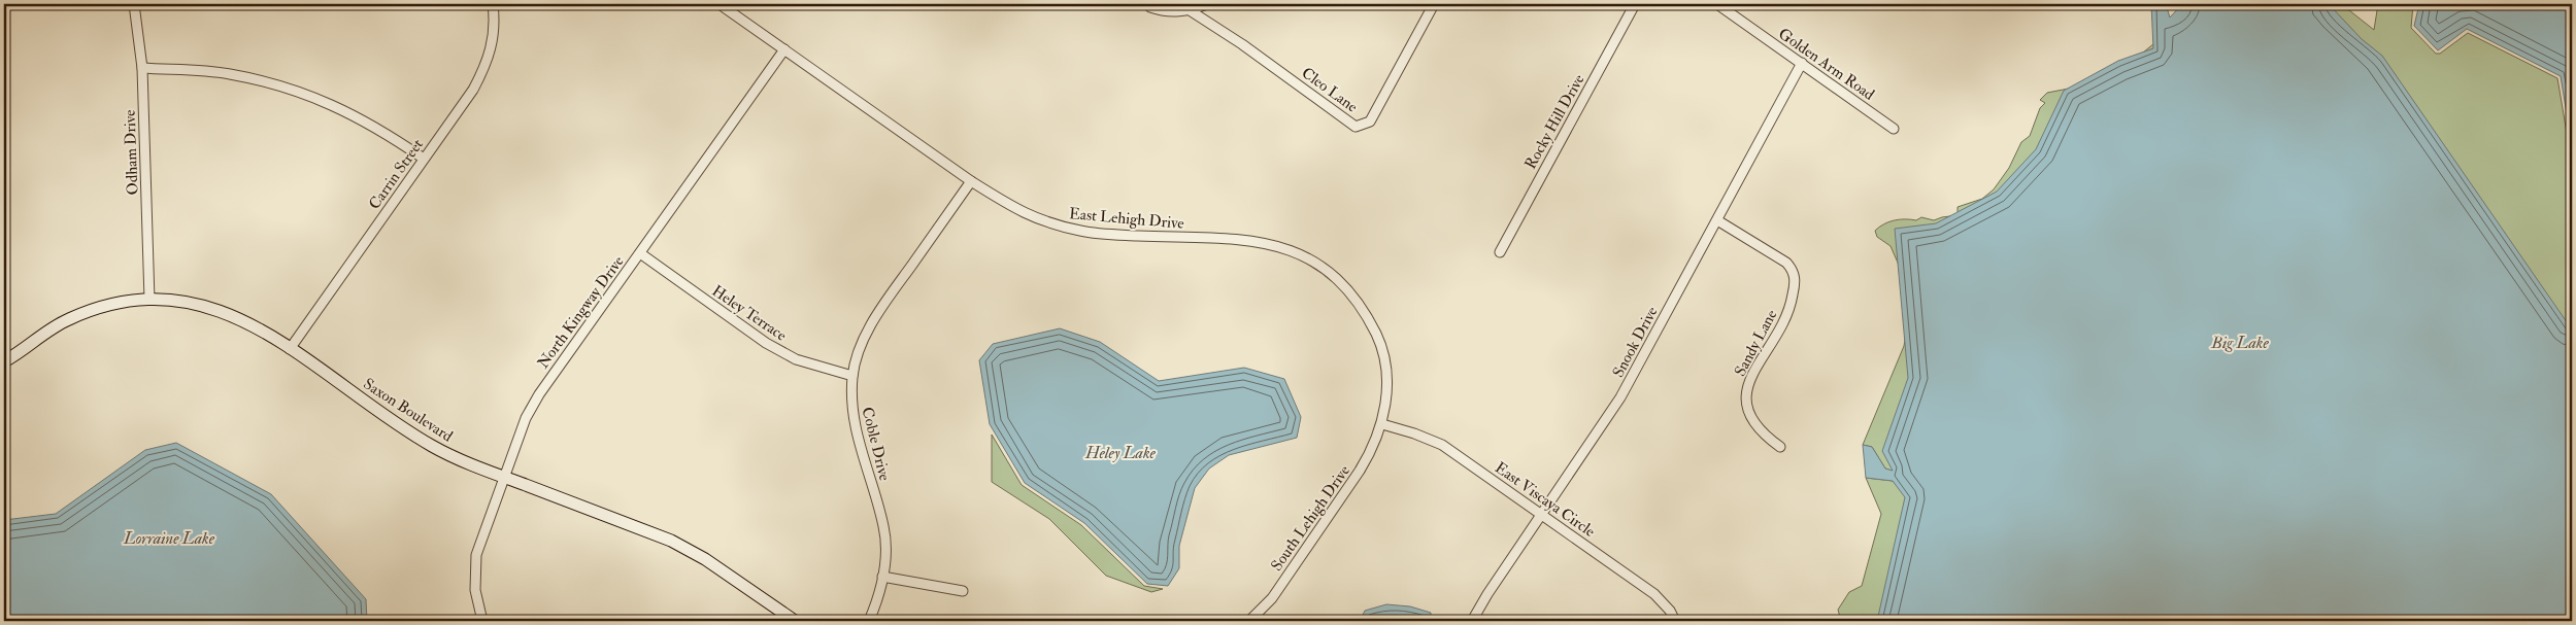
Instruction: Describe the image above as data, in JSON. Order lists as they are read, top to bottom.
{
  "streets": {
    "main road": ["Saxon Boulevard"],
    "street": [
      "Golden Arm Road",
      "Cleo Lane",
      "Rocky Hill Drive",
      "Odham Drive",
      "Carrin Street",
      "East Lehigh Drive",
      "North Kingway Drive",
      "Heley Terrace",
      "Snook Drive",
      "Sandy Lane",
      "Coble Drive",
      "East Viscaya Circle",
      "South Lehigh Drive"
    ]
  },
  "crossings": [
    ["Golden Arm Road", "Snook Drive"],
    ["Odham Drive", "Saxon Boulevard"],
    ["Carrin Street", "Saxon Boulevard"],
    ["East Lehigh Drive", "North Kingway Drive"],
    ["East Lehigh Drive", "Coble Drive"],
    ["East Lehigh Drive", "East Viscaya Circle"],
    ["East Lehigh Drive", "South Lehigh Drive"],
    ["North Kingway Drive", "Heley Terrace"],
    ["North Kingway Drive", "Saxon Boulevard"],
    ["Heley Terrace", "Coble Drive"],
    ["Snook Drive", "Sandy Lane"],
    ["Snook Drive", "East Viscaya Circle"],
    ["East Viscaya Circle", "South Lehigh Drive"]
  ],
  "water": ["Big Lake", "Heley Lake", "Lorraine Lake"]
}
